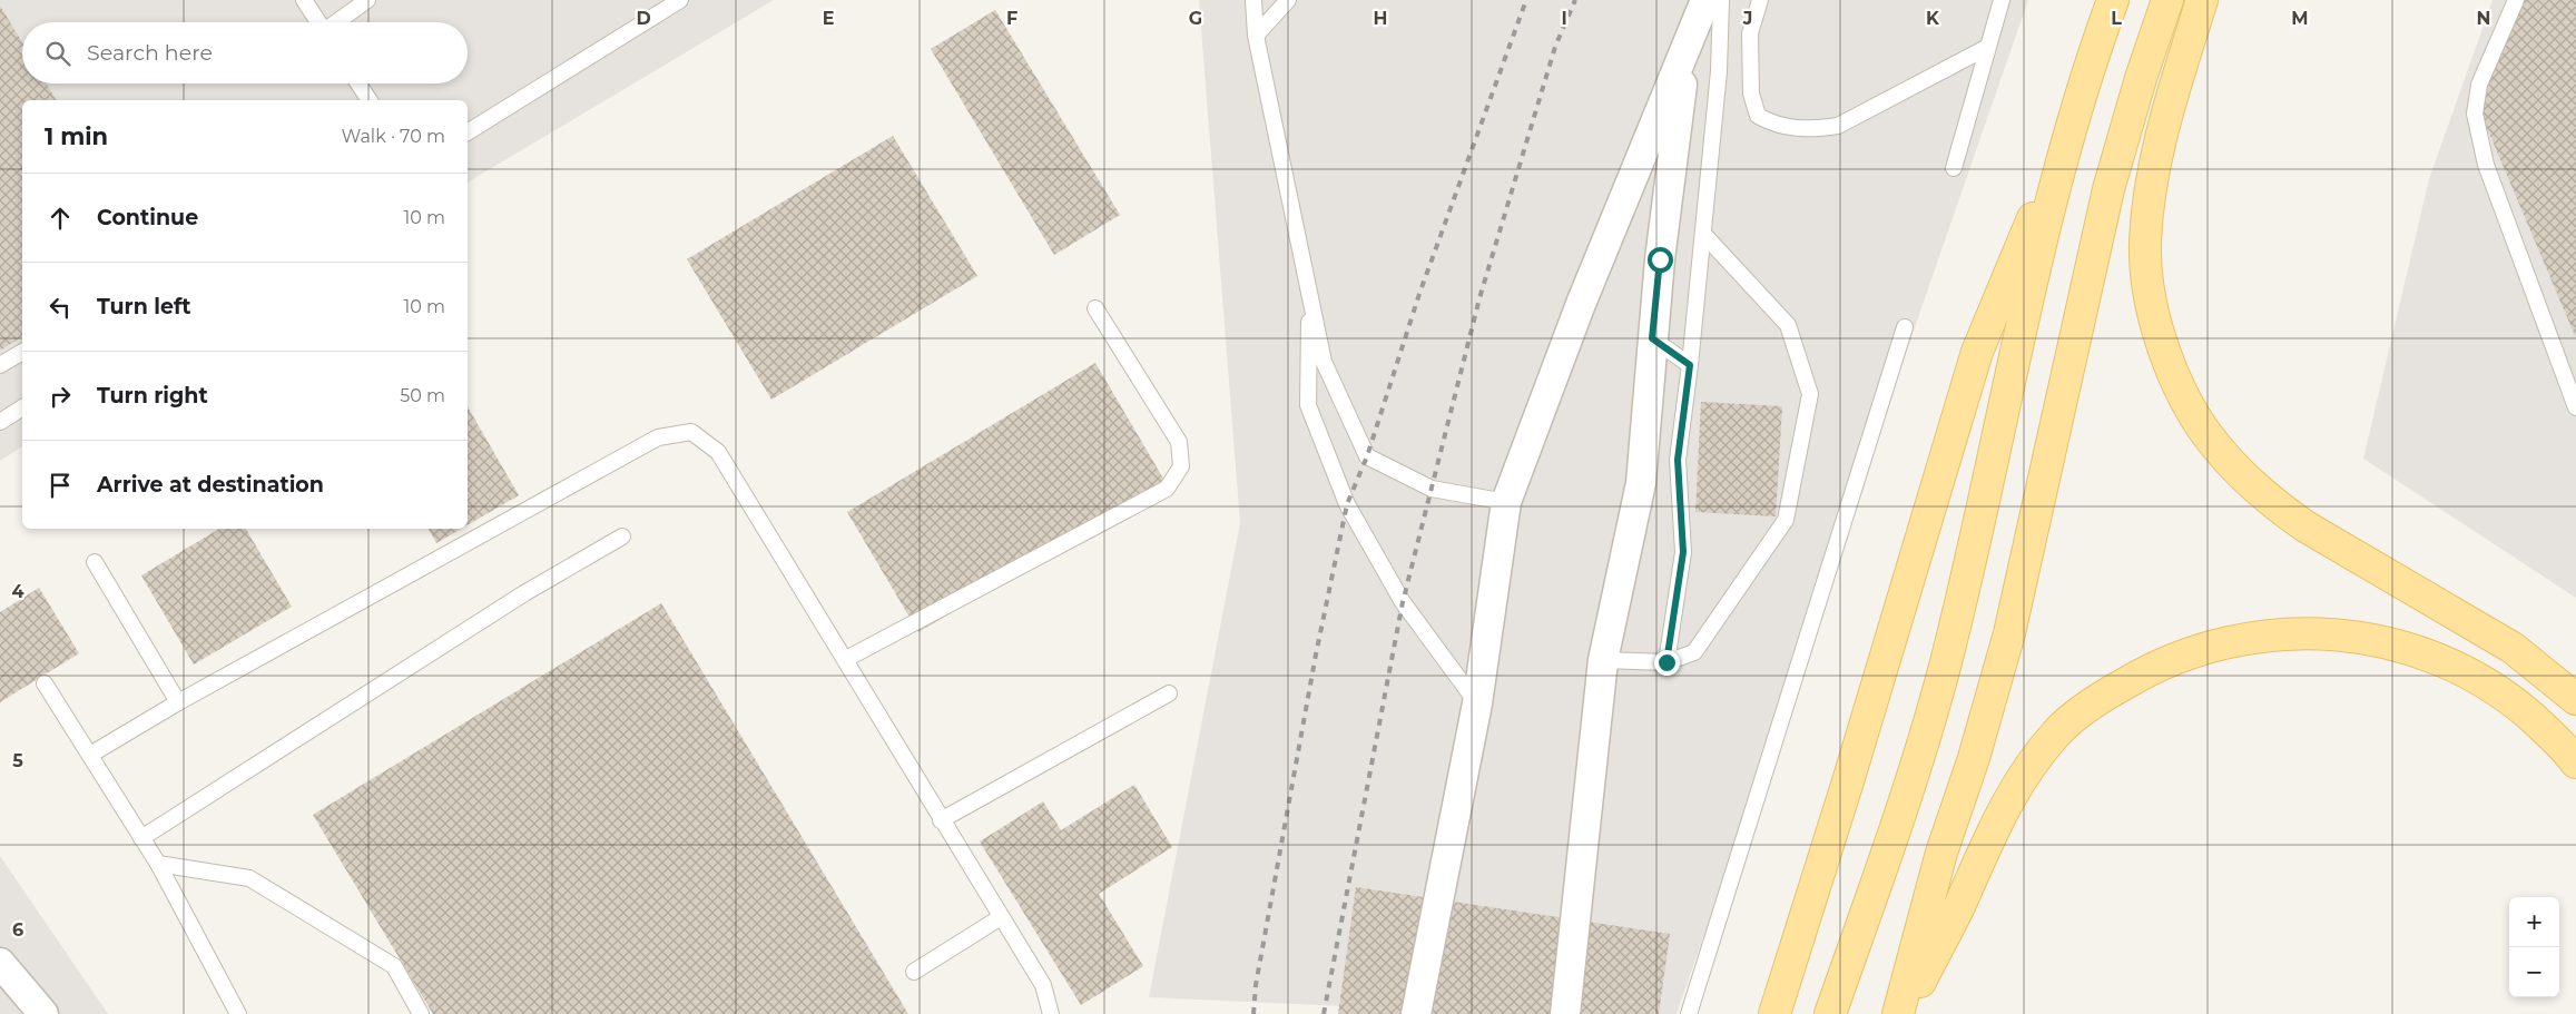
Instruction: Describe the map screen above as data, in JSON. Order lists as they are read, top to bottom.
{
  "page": {
    "search": "Search here",
    "heading": ["1 min", "Walk · 70 m"],
    "list": [
      ["Continue", "10 m"],
      ["Turn left", "10 m"],
      ["Turn right", "50 m"],
      "Arrive at destination"
    ],
    "map_buttons": ["+", "−"]
  },
  "grid": {
    "columns": [
      "D",
      "E",
      "F",
      "G",
      "H",
      "I",
      "J",
      "K",
      "L",
      "M",
      "N"
    ],
    "rows": ["4", "5", "6"]
  }
}
